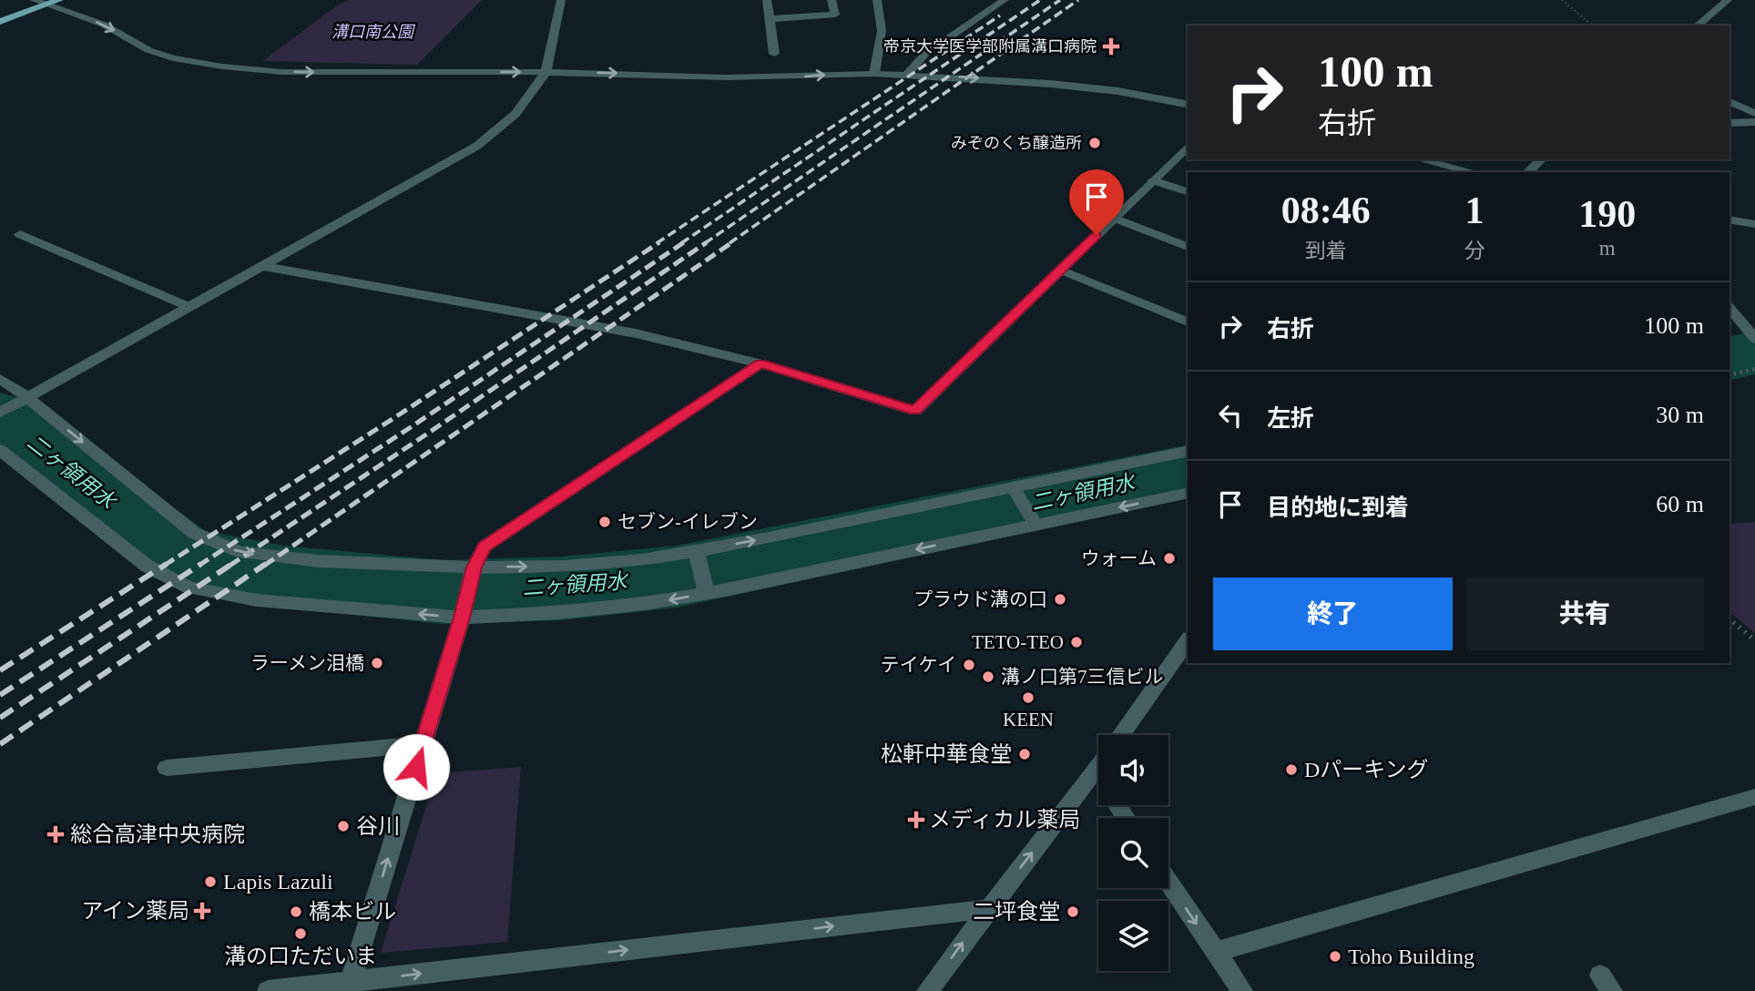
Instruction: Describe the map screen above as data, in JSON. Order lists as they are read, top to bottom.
{
  "water": ["二ヶ領用水"],
  "parks": ["溝口南公園"],
  "places": {
    "health": [
      "帝京大学医学部附属溝口病院",
      "メディカル薬局",
      "総合高津中央病院",
      "アイン薬局"
    ],
    "other": [
      "みぞのくち醸造所",
      "セブン-イレブン",
      "ウォーム",
      "プラウド溝の口",
      "TETO-TEO",
      "ラーメン泪橋",
      "テイケイ",
      "溝ノ口第7三信ビル",
      "KEEN",
      "松軒中華食堂",
      "Dパーキング",
      "谷川",
      "Lapis Lazuli",
      "橋本ビル",
      "二坪食堂",
      "溝の口ただいま",
      "Toho Building"
    ]
  },
  "page": {
    "turn": ["100 m", "右折"],
    "eta": [
      "08:46",
      "到着",
      "1",
      "分",
      "190",
      "m"
    ],
    "list": [
      {
        "name": "右折",
        "value": "100 m"
      },
      {
        "name": "左折",
        "value": "30 m"
      },
      {
        "name": "目的地に到着",
        "value": "60 m"
      }
    ],
    "buttons": ["終了", "共有"]
  }
}
